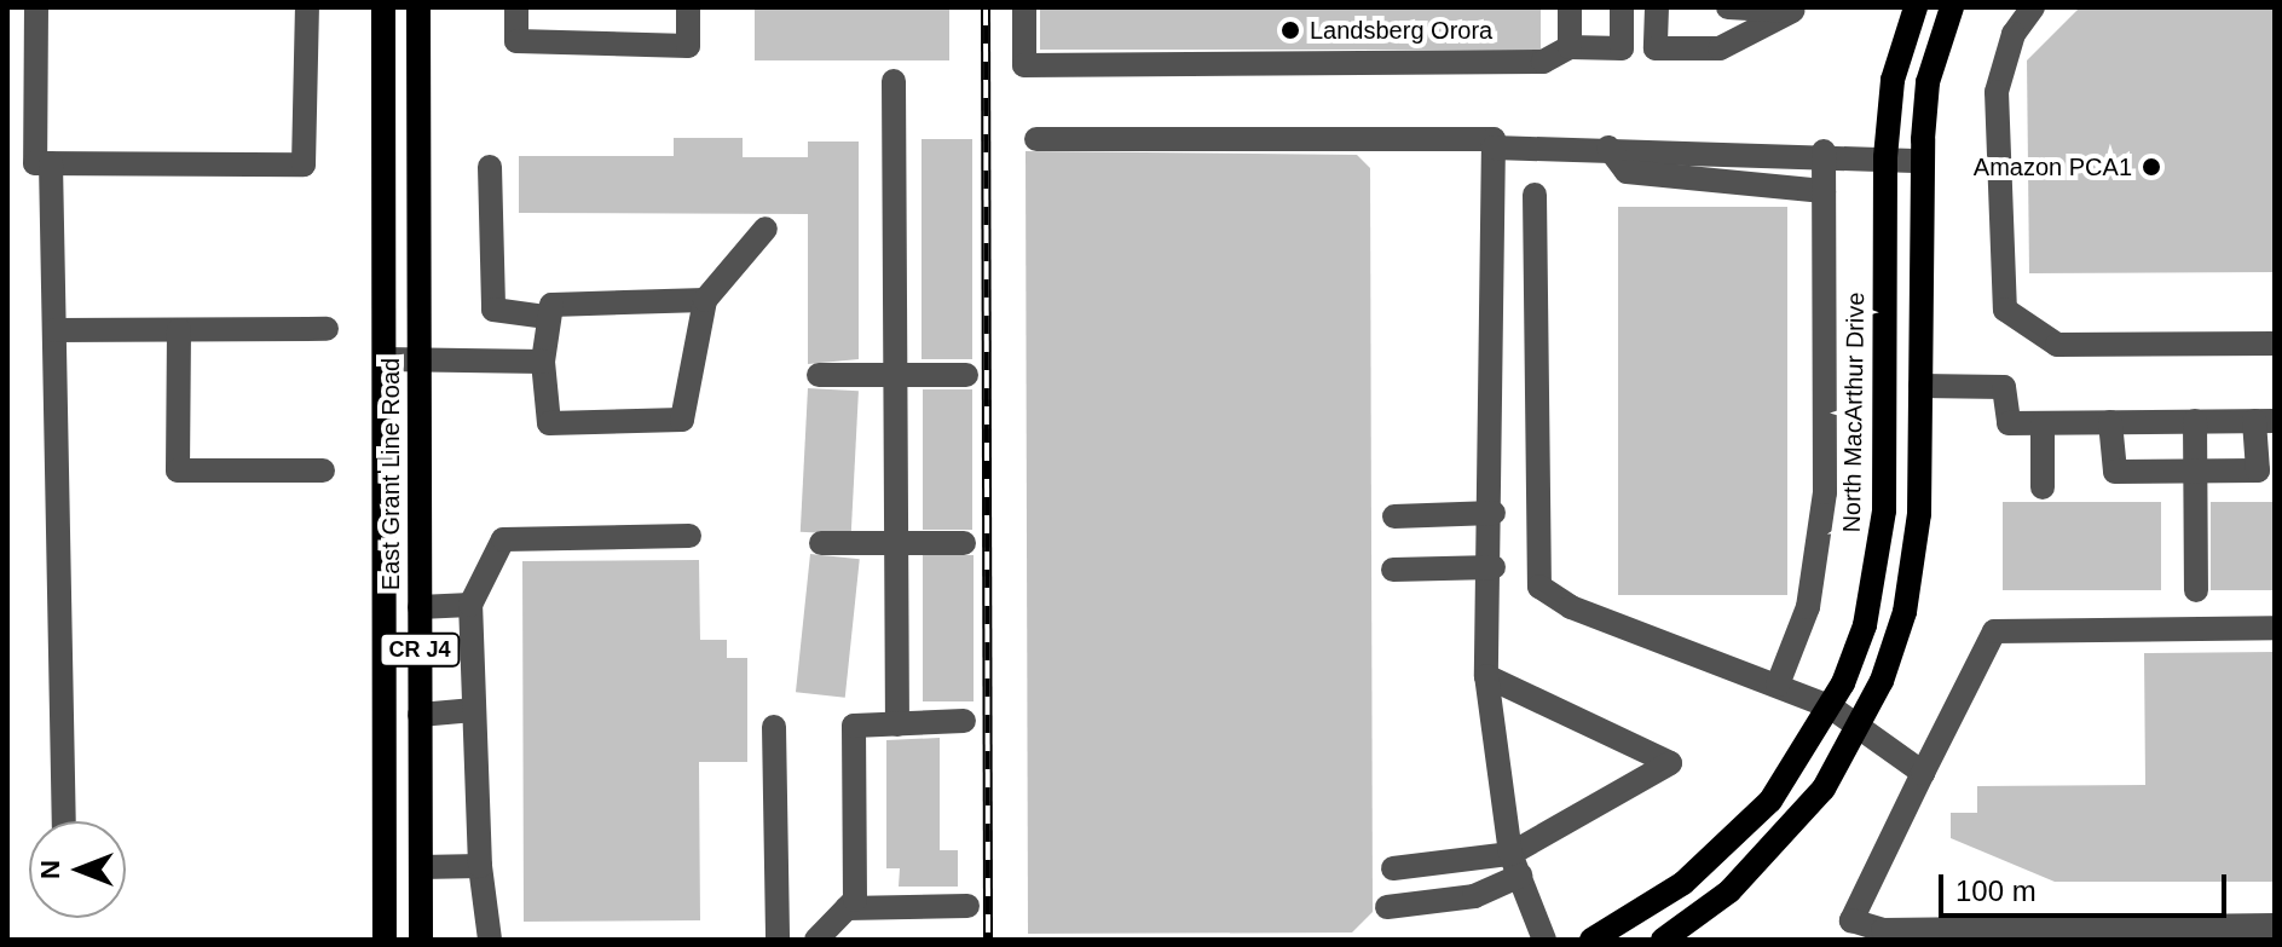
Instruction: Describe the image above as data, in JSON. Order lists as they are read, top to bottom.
{
  "streets": {
    "main road": ["North MacArthur Drive", "East Grant Line Road", "CR J4"]
  },
  "places": ["Landsberg Orora", "Amazon PCA1"],
  "scale_bar": "100 m",
  "north": "left"
}
